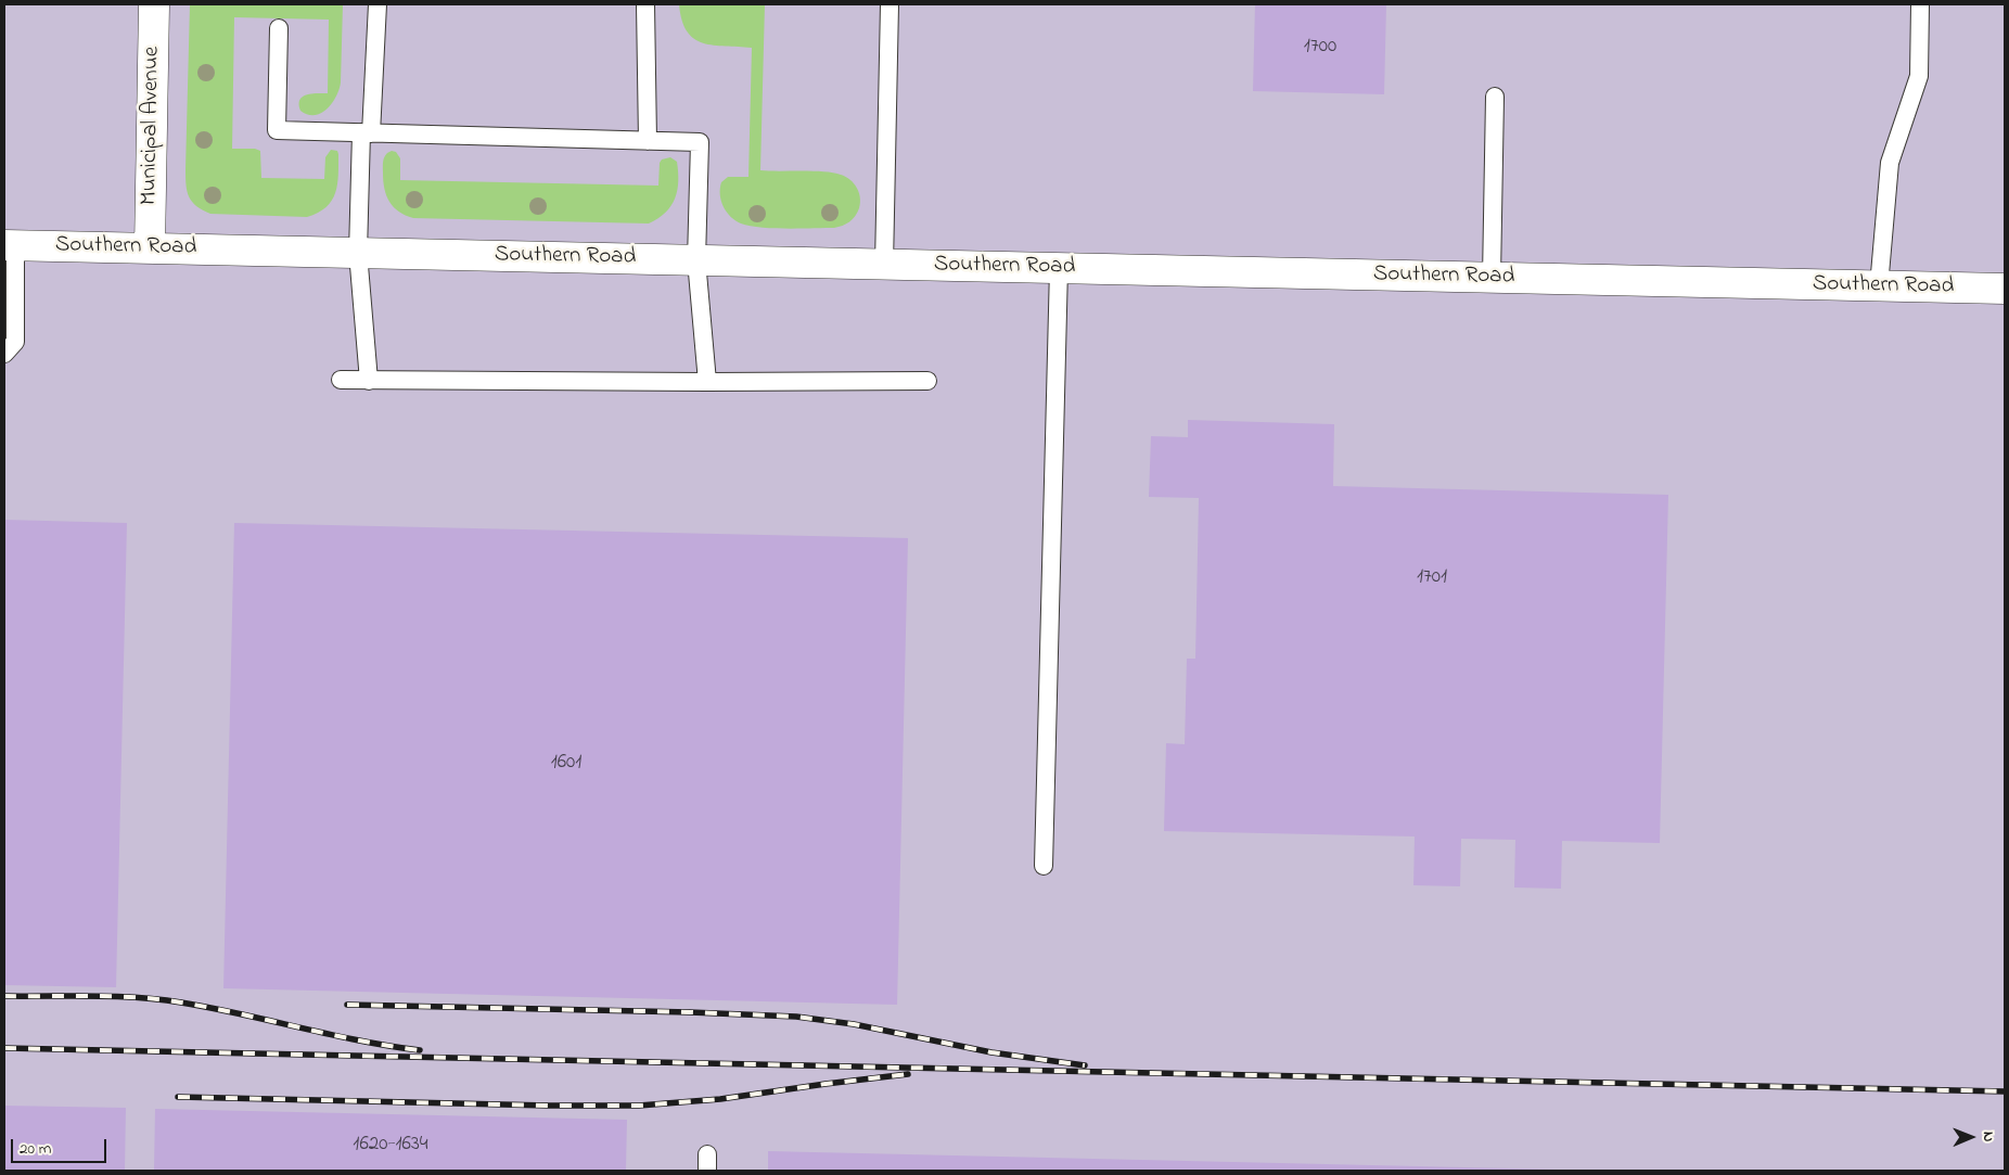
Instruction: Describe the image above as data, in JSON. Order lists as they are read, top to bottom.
{
  "streets": {
    "street": ["Municipal Avenue", "Southern Road"]
  },
  "crossings": [
    ["Municipal Avenue", "Southern Road"]
  ],
  "house_numbers": [
    "1700",
    "1701",
    "1601",
    "1620-1634"
  ],
  "scale_bar": "20 m",
  "north": "right"
}
